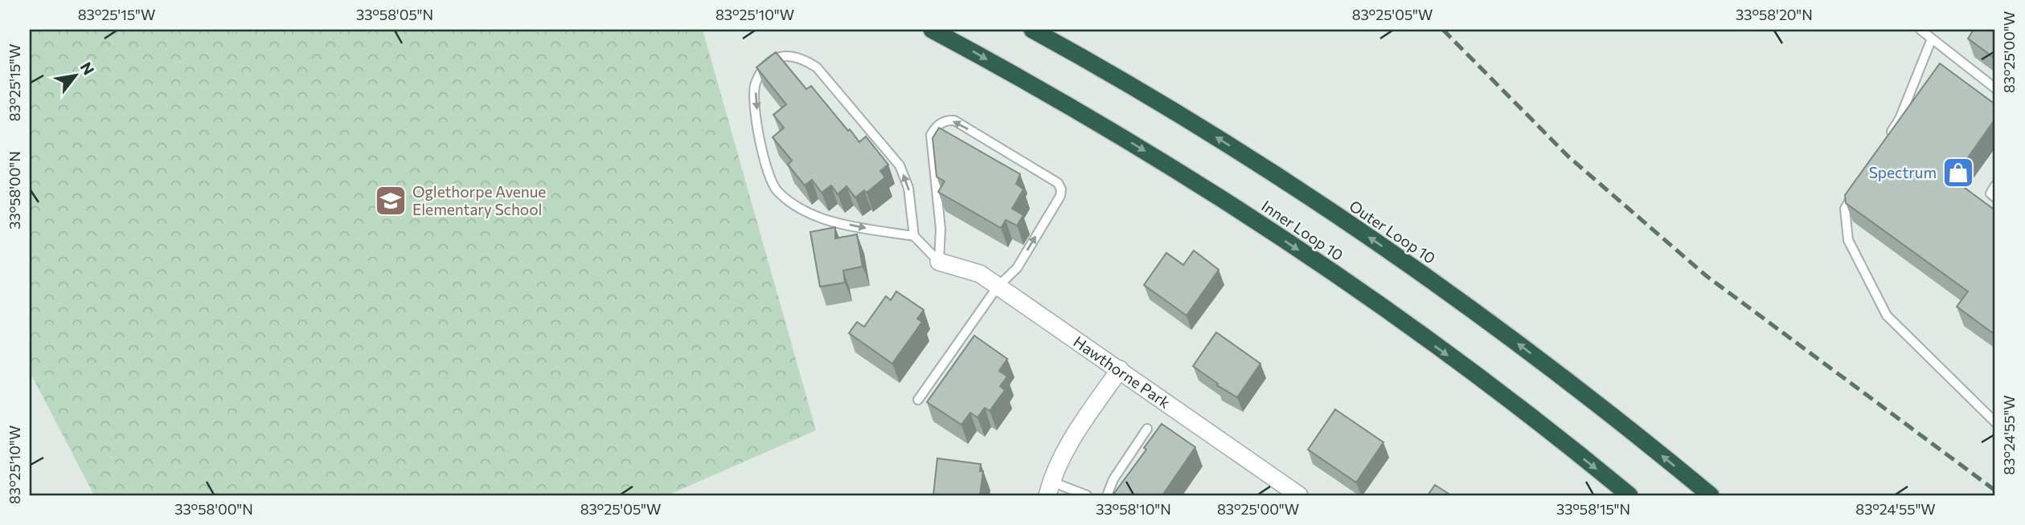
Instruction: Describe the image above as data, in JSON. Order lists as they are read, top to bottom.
{
  "streets": {
    "highway": ["Inner Loop 10", "Outer Loop 10"],
    "street": ["Hawthorne Park"]
  },
  "one_way": ["Inner Loop 10", "Outer Loop 10"],
  "places": {
    "shop": ["Spectrum"],
    "school or university": ["Oglethorpe Avenue Elementary School"]
  },
  "north": "top right",
  "coordinates": [
    "83°25'15\"W",
    "33°58'05\"N",
    "83°25'10\"W",
    "83°25'05\"W",
    "33°58'20\"N",
    "83°25'00\"W",
    "33°58'00\"N",
    "83°24'55\"W",
    "33°58'10\"N",
    "33°58'15\"N"
  ]
}
